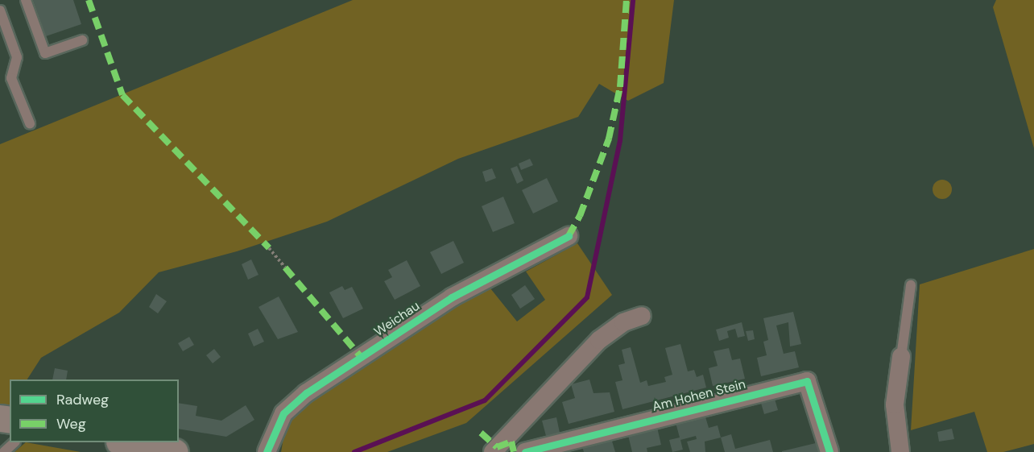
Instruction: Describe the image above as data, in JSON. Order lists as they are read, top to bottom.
{
  "streets": {
    "street": ["Weichau", "Am Hohen Stein"]
  },
  "legend": ["Radweg", "Weg"]
}
